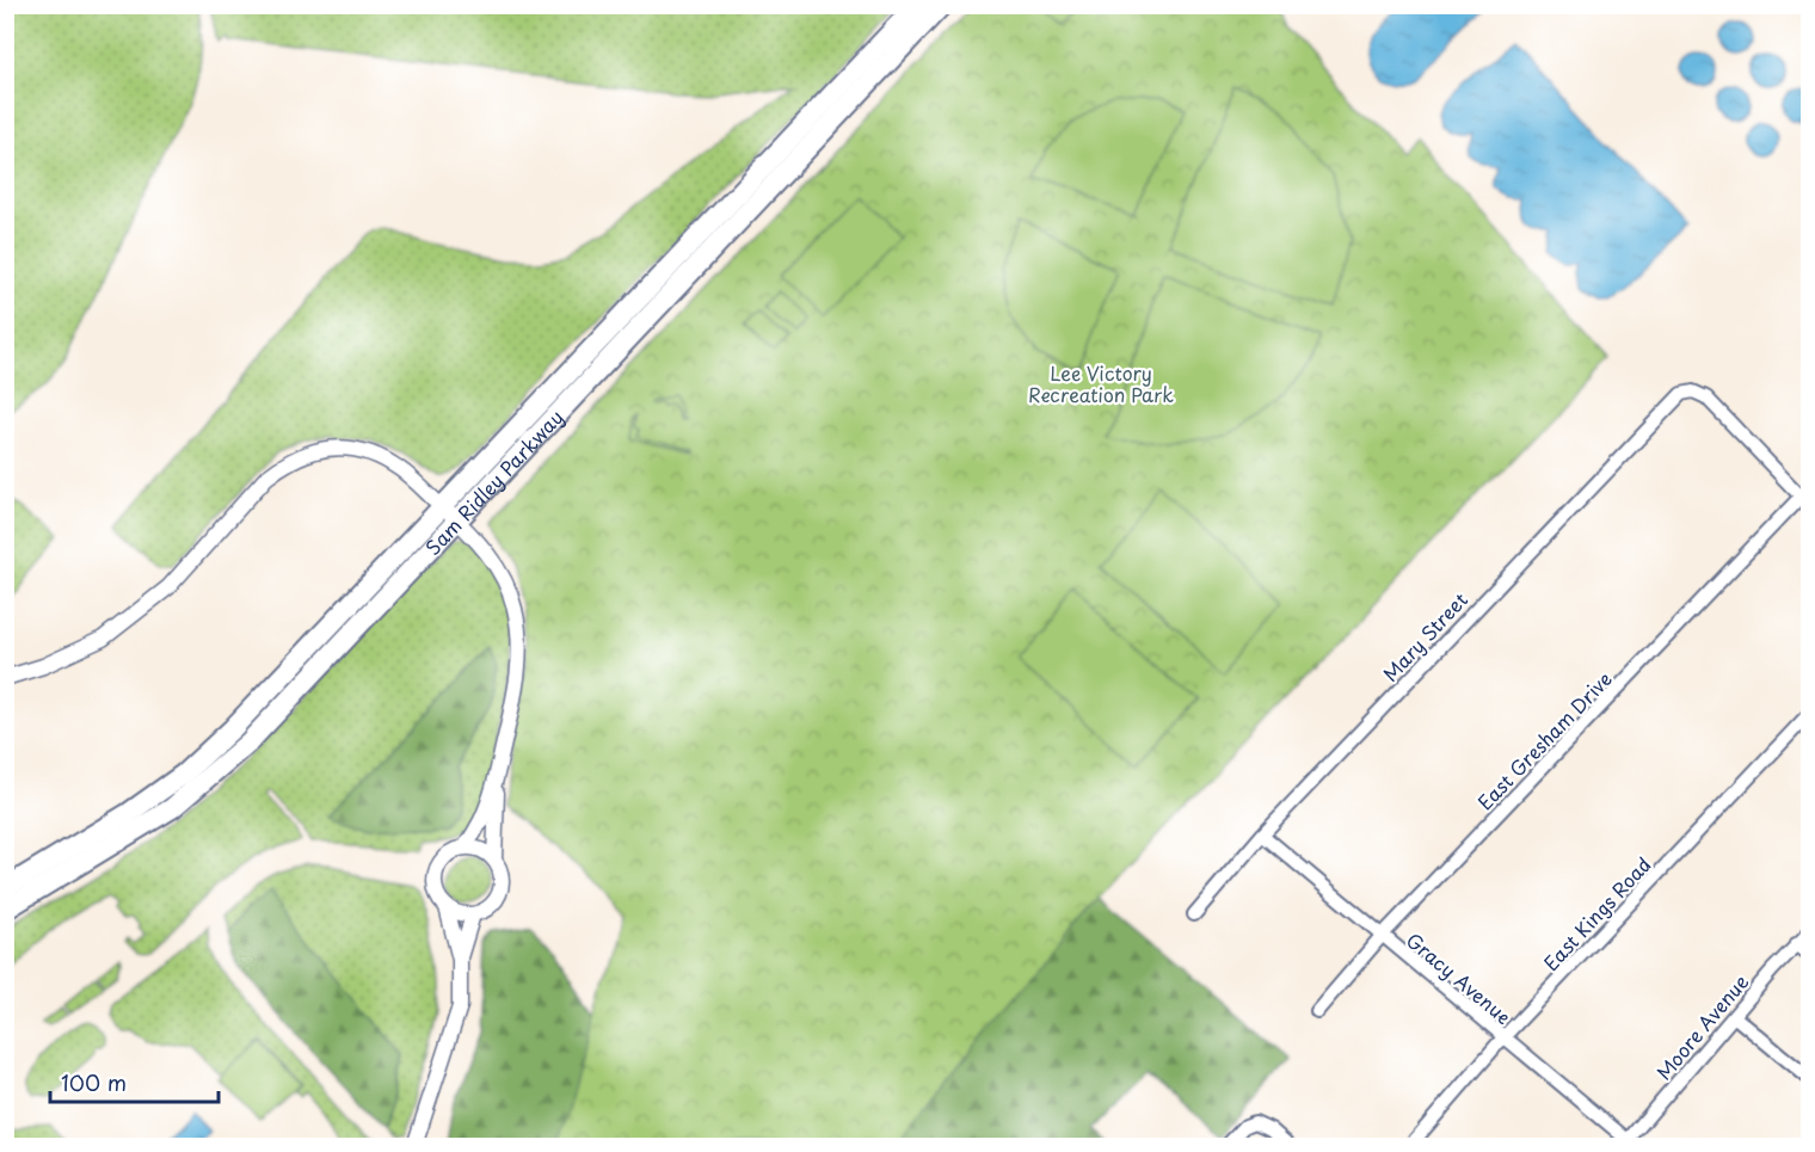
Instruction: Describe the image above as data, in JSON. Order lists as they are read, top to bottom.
{
  "streets": {
    "main road": ["Sam Ridley Parkway"],
    "street": [
      "Mary Street",
      "East Gresham Drive",
      "East Kings Road",
      "Gracy Avenue",
      "Moore Avenue"
    ]
  },
  "crossings": [
    ["Mary Street", "East Gresham Drive"],
    ["Mary Street", "Gracy Avenue"],
    ["East Gresham Drive", "Gracy Avenue"],
    ["East Kings Road", "Gracy Avenue"],
    ["Gracy Avenue", "Moore Avenue"]
  ],
  "parks": ["Lee Victory Recreation Park"],
  "scale_bar": "100 m"
}
